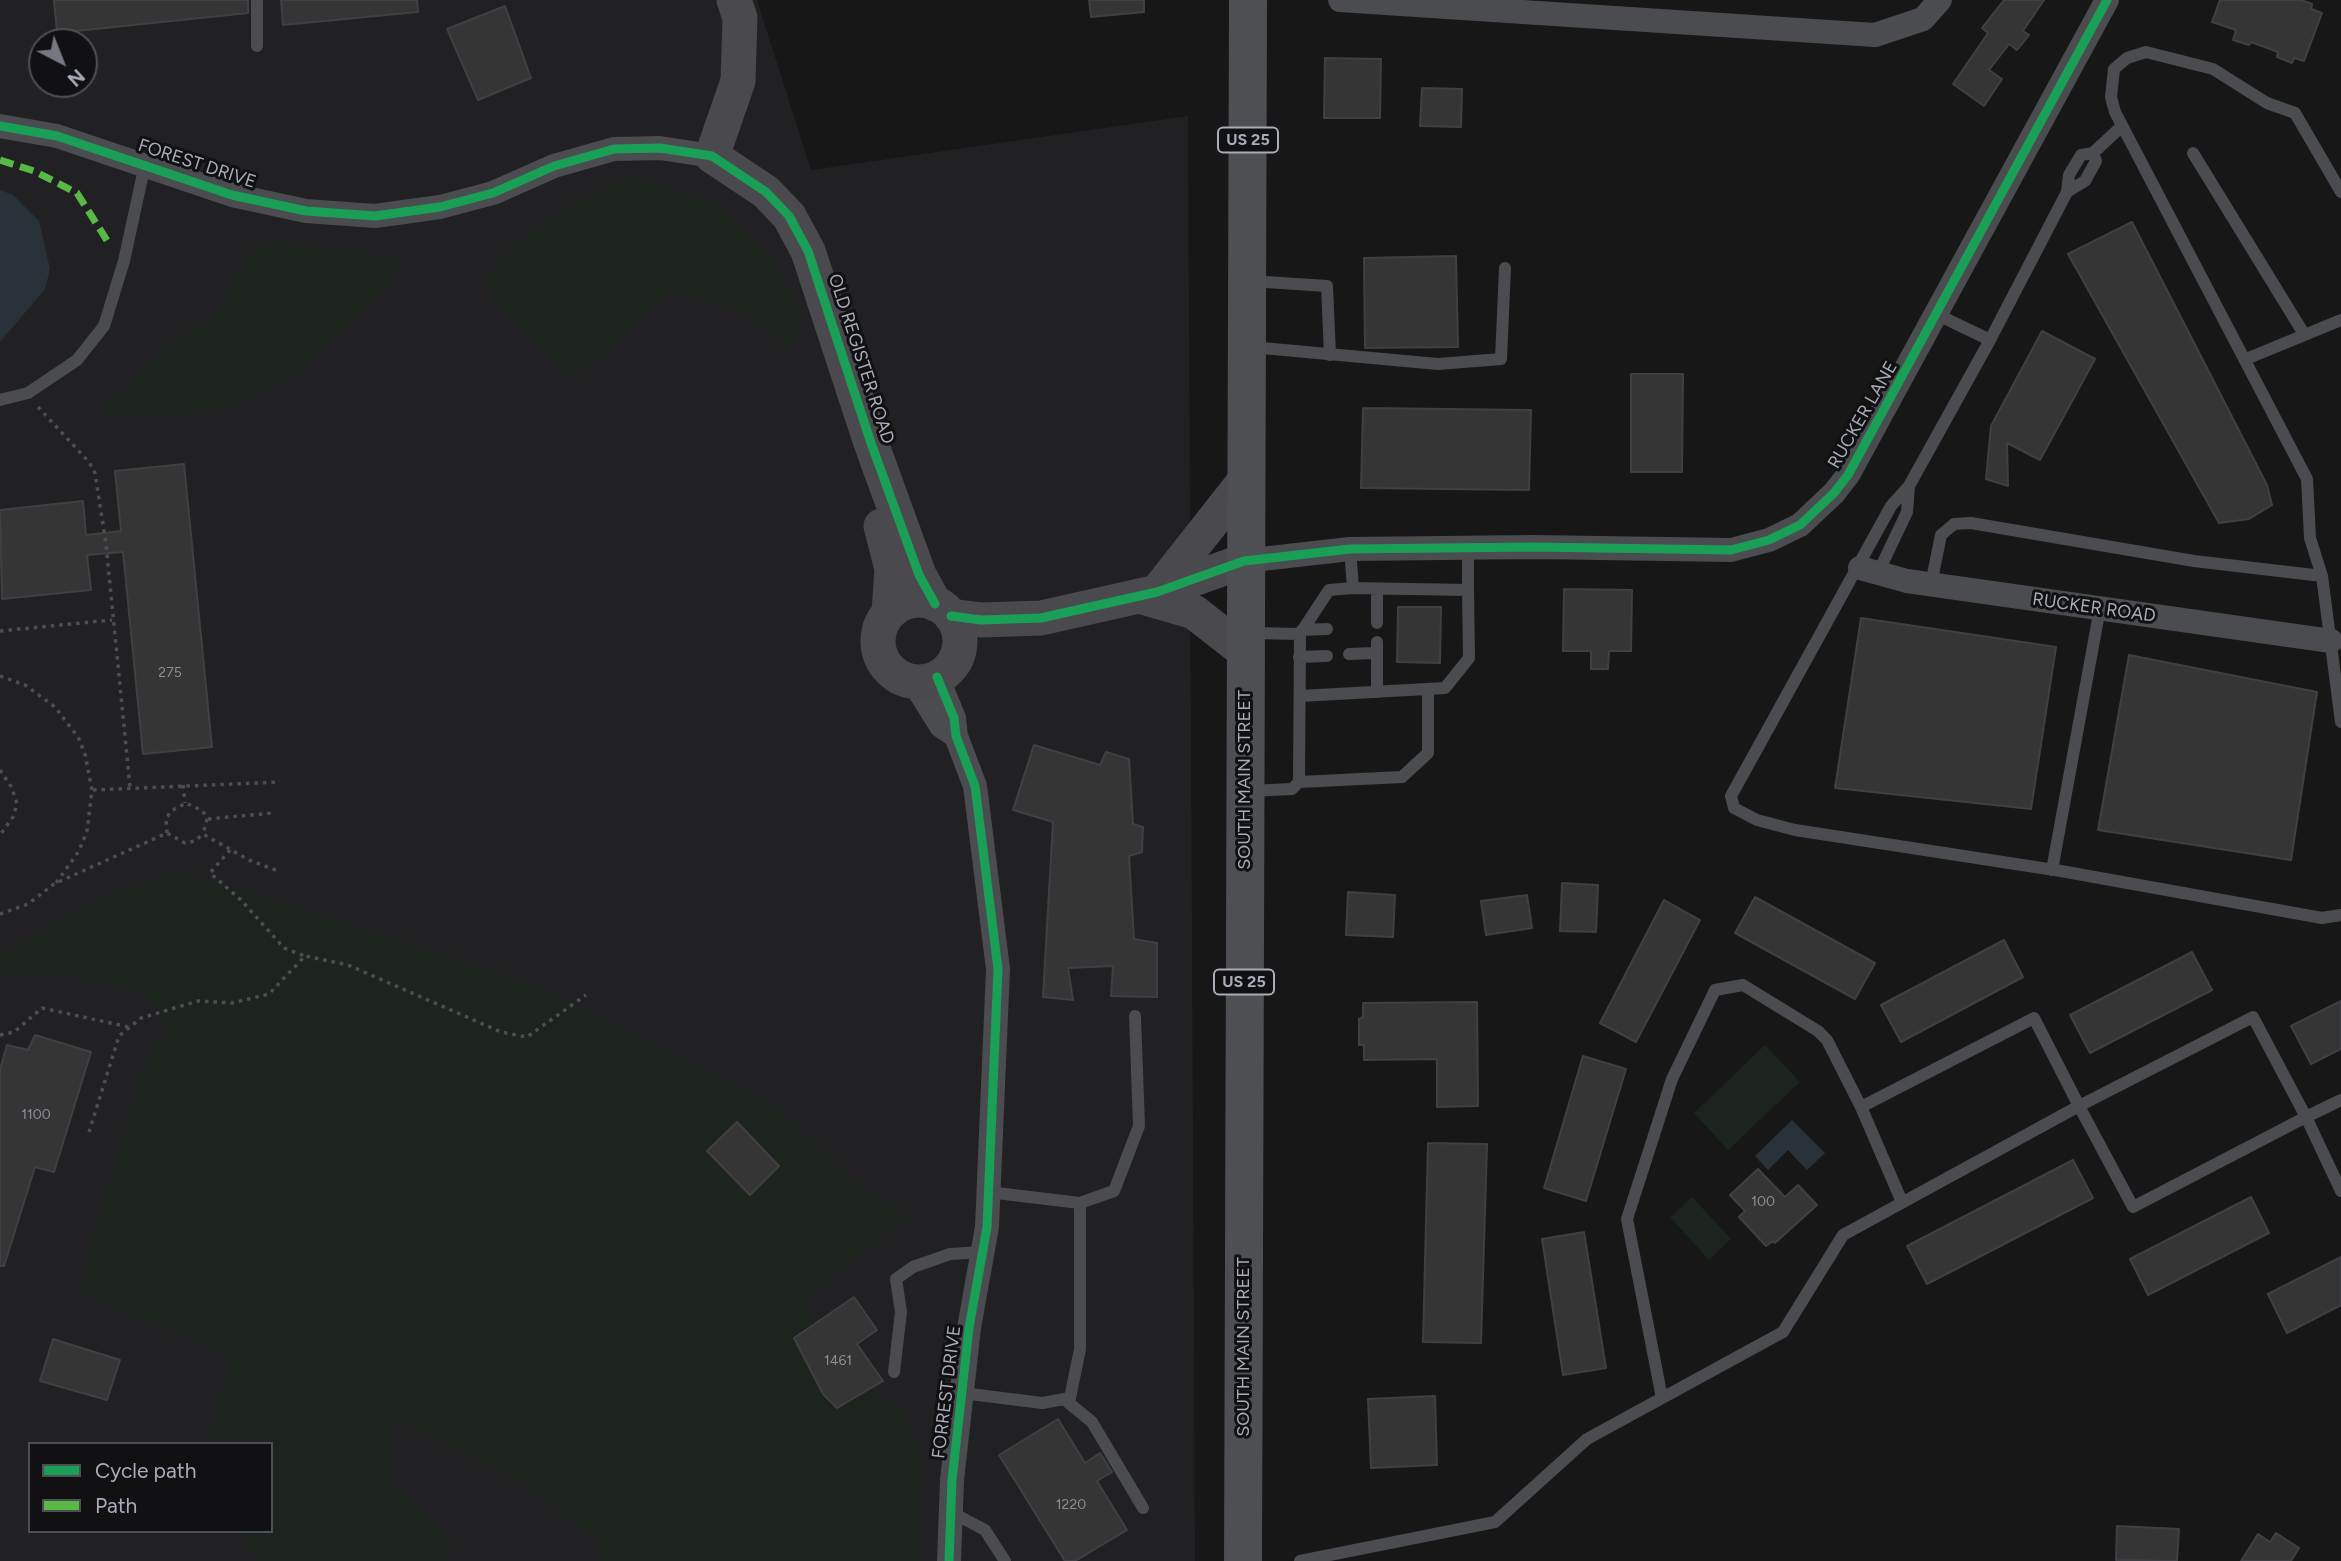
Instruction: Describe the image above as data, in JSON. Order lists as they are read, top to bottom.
{
  "streets": {
    "main road": ["US 25", "SOUTH MAIN STREET"],
    "street": [
      "FOREST DRIVE",
      "OLD REGISTER ROAD",
      "RUCKER LANE",
      "RUCKER ROAD",
      "FORREST DRIVE"
    ]
  },
  "crossings": [
    ["FOREST DRIVE", "OLD REGISTER ROAD"],
    ["OLD REGISTER ROAD", "FORREST DRIVE"],
    ["RUCKER LANE", "SOUTH MAIN STREET"]
  ],
  "house_numbers": [
    "275",
    "1100",
    "100",
    "1461",
    "1220"
  ],
  "legend": ["Cycle path", "Path"],
  "north": "bottom right"
}
